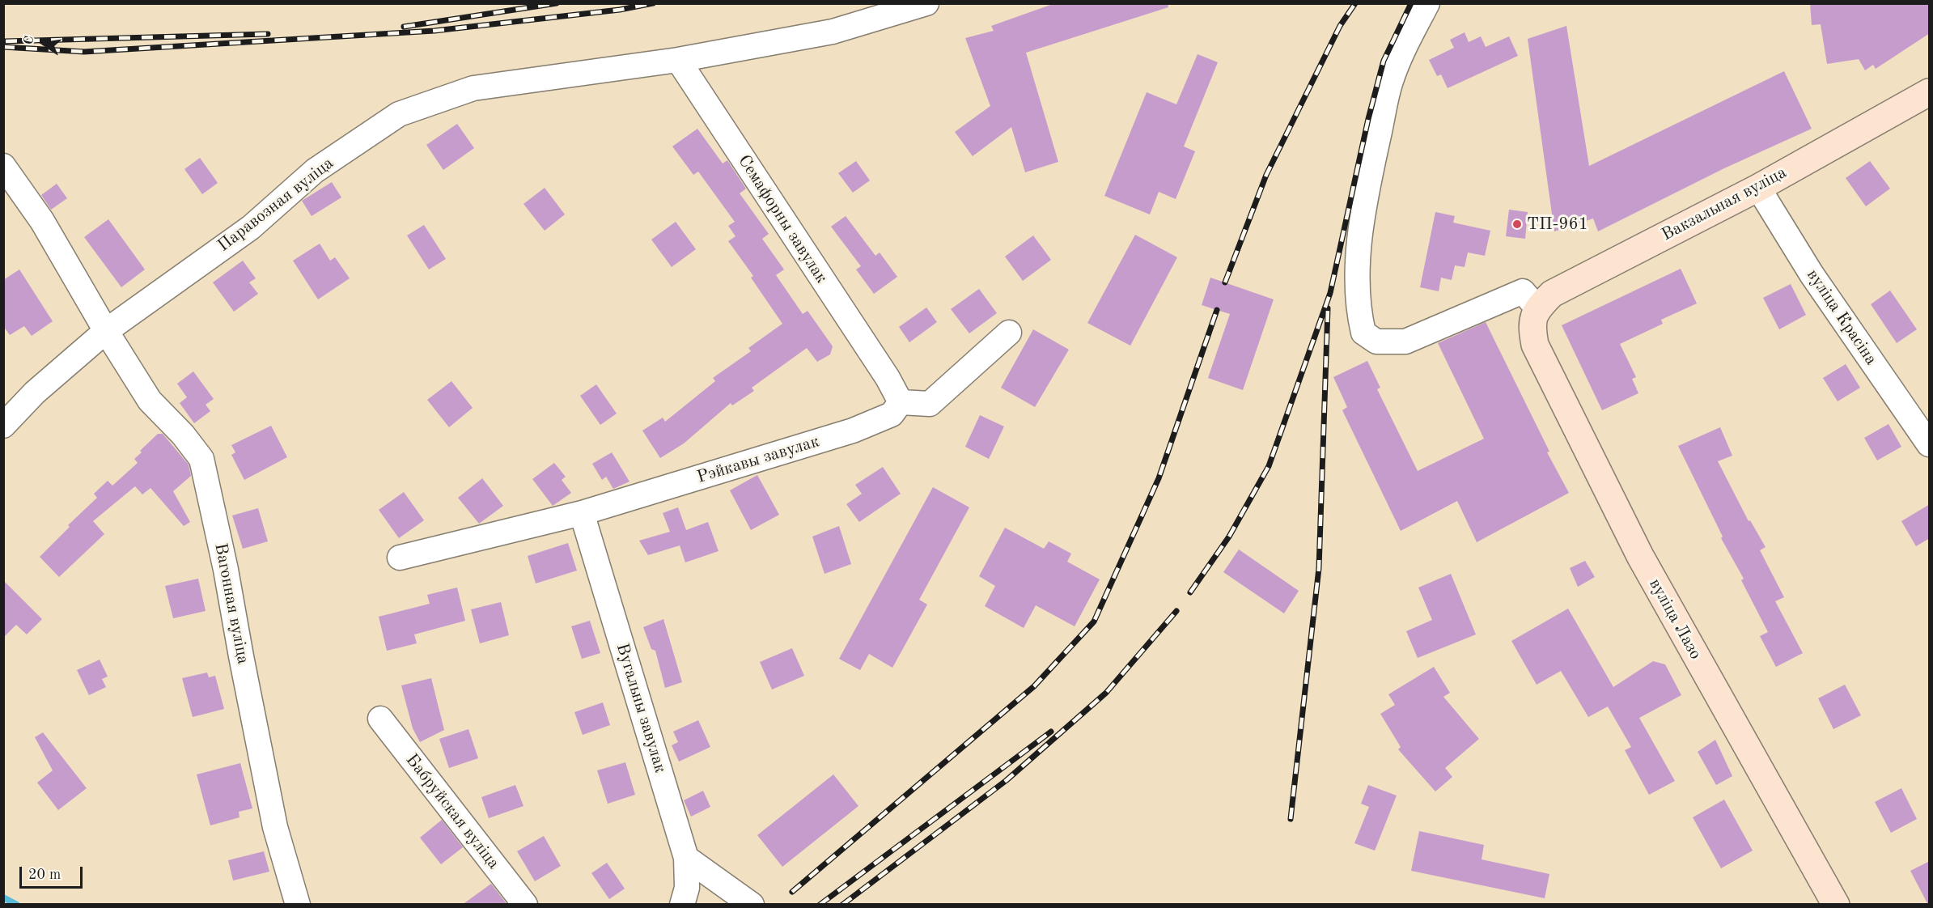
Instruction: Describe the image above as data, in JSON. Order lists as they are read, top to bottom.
{
  "streets": {
    "main road": ["Вакзальная вуліца", "вуліца Лазо"],
    "street": [
      "Паравозная вуліца",
      "Семафорны завулак",
      "вуліца Красіна",
      "Рэйкавы завулак",
      "Вагонная вуліца",
      "Вугальны завулак",
      "Бабруйская вуліца"
    ]
  },
  "crossings": [
    ["Вакзальная вуліца", "вуліца Красіна"],
    ["Вакзальная вуліца", "вуліца Лазо"],
    ["Паравозная вуліца", "Семафорны завулак"],
    ["Паравозная вуліца", "Вагонная вуліца"],
    ["Семафорны завулак", "Рэйкавы завулак"],
    ["Рэйкавы завулак", "Вугальны завулак"]
  ],
  "places": ["ТП-961"],
  "scale_bar": "20 m",
  "north": "left"
}
